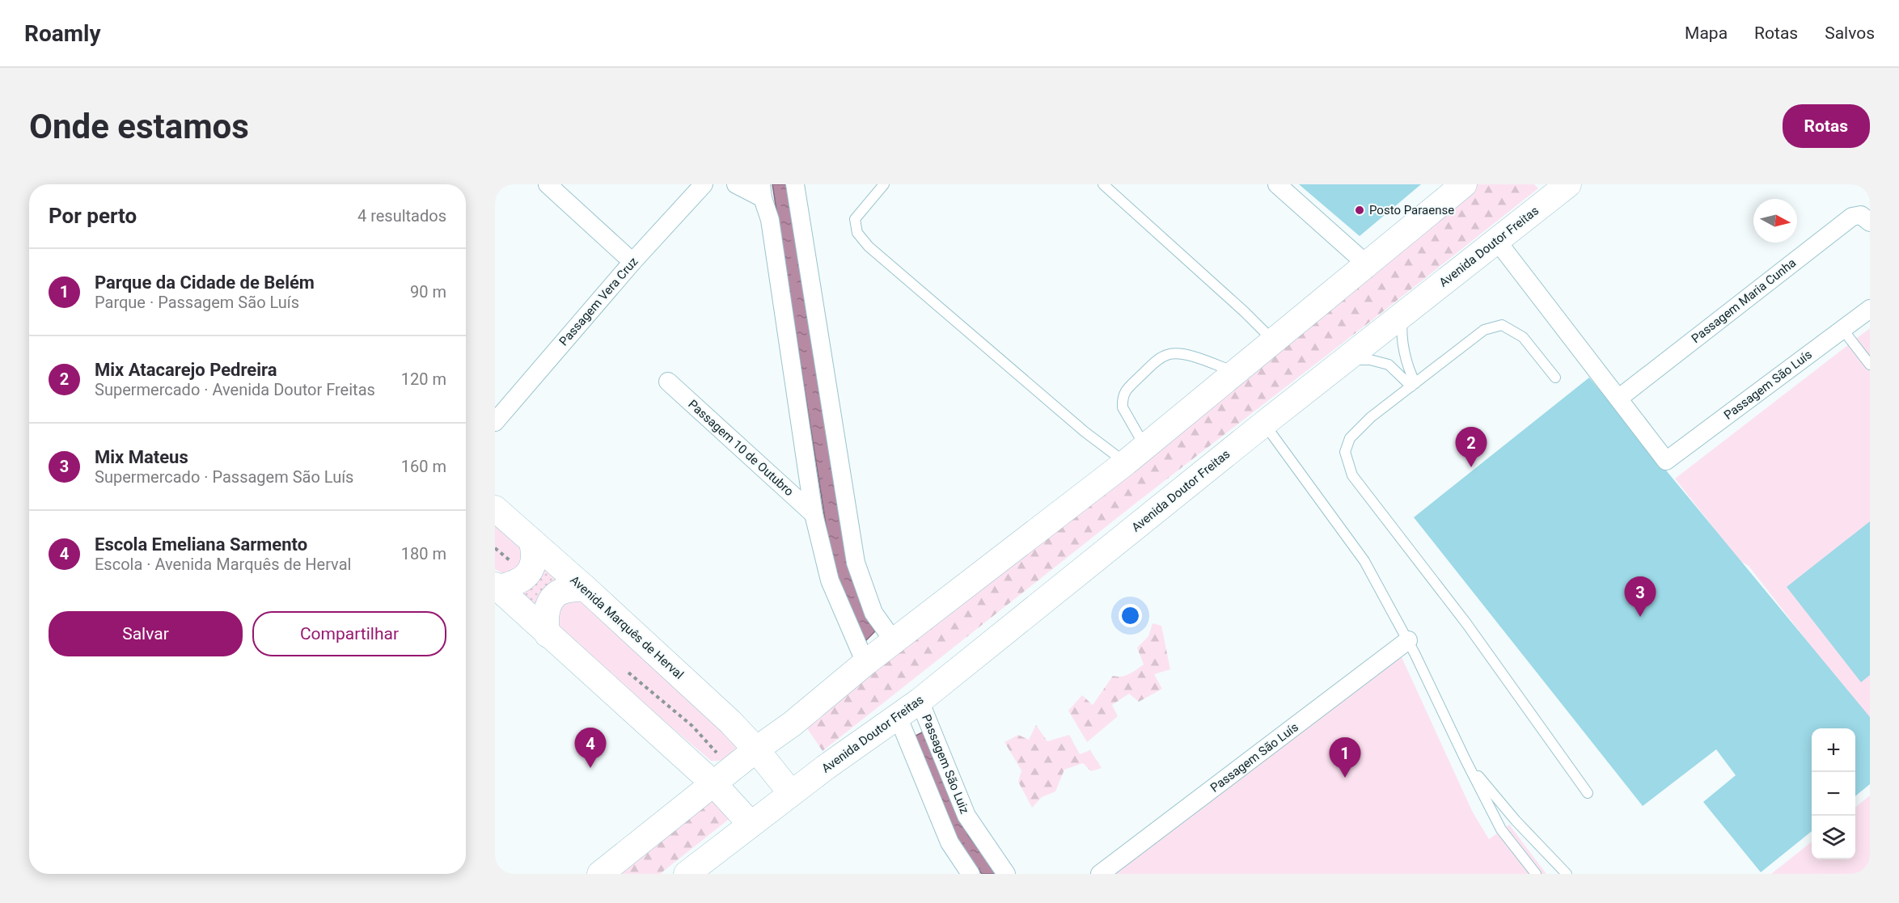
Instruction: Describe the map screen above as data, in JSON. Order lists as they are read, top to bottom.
{
  "streets": {
    "main road": ["Avenida Doutor Freitas", "Avenida Marquês de Herval"],
    "street": [
      "Passagem Maria Cunha",
      "Passagem Vera Cruz",
      "Passagem São Luís",
      "Passagem 10 de Outubro",
      "Passagem São Luiz"
    ]
  },
  "crossings": [
    ["Avenida Doutor Freitas", "Passagem São Luiz"],
    ["Passagem Maria Cunha", "Passagem São Luís"]
  ],
  "places": ["Posto Paraense"],
  "north": "right",
  "page": {
    "header": "Roamly",
    "nav": ["Mapa", "Rotas", "Salvos"],
    "buttons": [
      "Rotas",
      ["Salvar", "Compartilhar"]
    ],
    "title": "Onde estamos",
    "heading": ["Por perto", "4 resultados"],
    "list": [
      {
        "mark": "1",
        "name": "Parque da Cidade de Belém",
        "note": "Parque · Passagem São Luís",
        "value": "90 m"
      },
      {
        "mark": "2",
        "name": "Mix Atacarejo Pedreira",
        "note": "Supermercado · Avenida Doutor Freitas",
        "value": "120 m"
      },
      {
        "mark": "3",
        "name": "Mix Mateus",
        "note": "Supermercado · Passagem São Luís",
        "value": "160 m"
      },
      {
        "mark": "4",
        "name": "Escola Emeliana Sarmento",
        "note": "Escola · Avenida Marquês de Herval",
        "value": "180 m"
      }
    ],
    "pins": [
      "2",
      "3",
      "4",
      "1"
    ],
    "map_buttons": ["+", "−"]
  }
}
